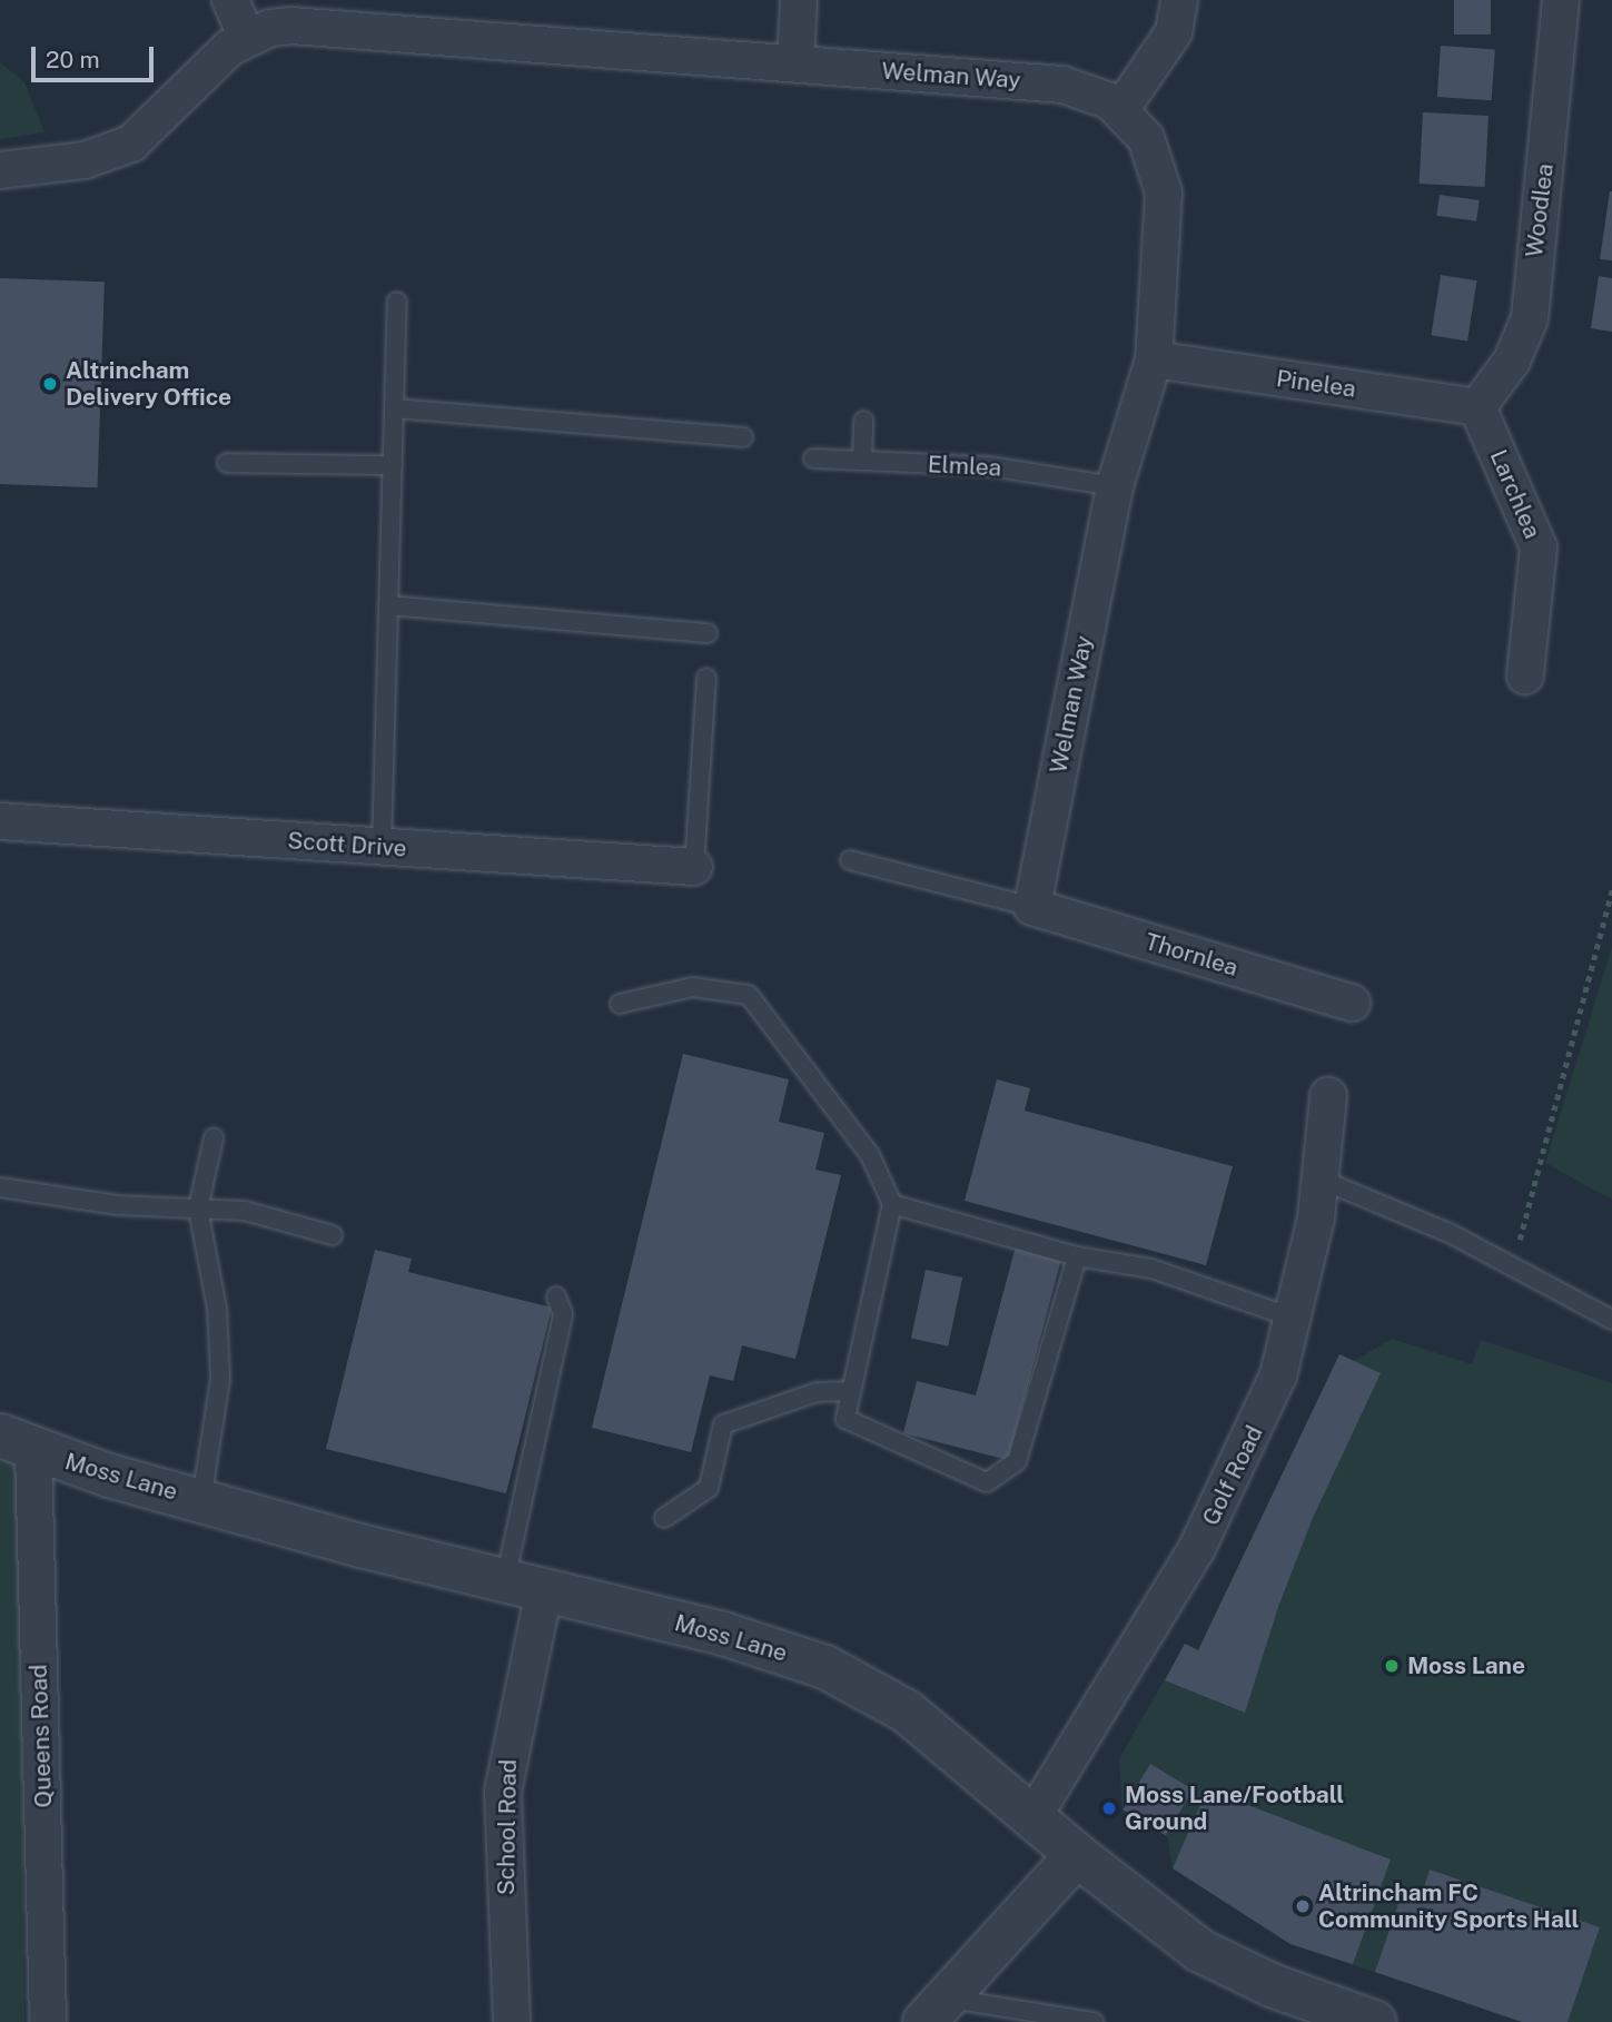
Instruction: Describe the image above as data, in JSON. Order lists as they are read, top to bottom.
{
  "streets": {
    "street": [
      "Welman Way",
      "Woodlea",
      "Pinelea",
      "Larchlea",
      "Scott Drive",
      "Thornlea",
      "Golf Road",
      "Moss Lane",
      "Queens Road",
      "School Road"
    ],
    "lane": ["Elmlea"]
  },
  "crossings": [
    ["Welman Way", "Pinelea"],
    ["Welman Way", "Elmlea"],
    ["Welman Way", "Thornlea"],
    ["Woodlea", "Pinelea"],
    ["Woodlea", "Larchlea"],
    ["Pinelea", "Larchlea"],
    ["Golf Road", "Moss Lane"],
    ["Moss Lane", "Queens Road"],
    ["Moss Lane", "School Road"]
  ],
  "places": [
    "Altrincham Delivery Office",
    "Moss Lane",
    "Moss Lane/Football Ground",
    "Altrincham FC Community Sports Hall"
  ],
  "scale_bar": "20 m"
}
